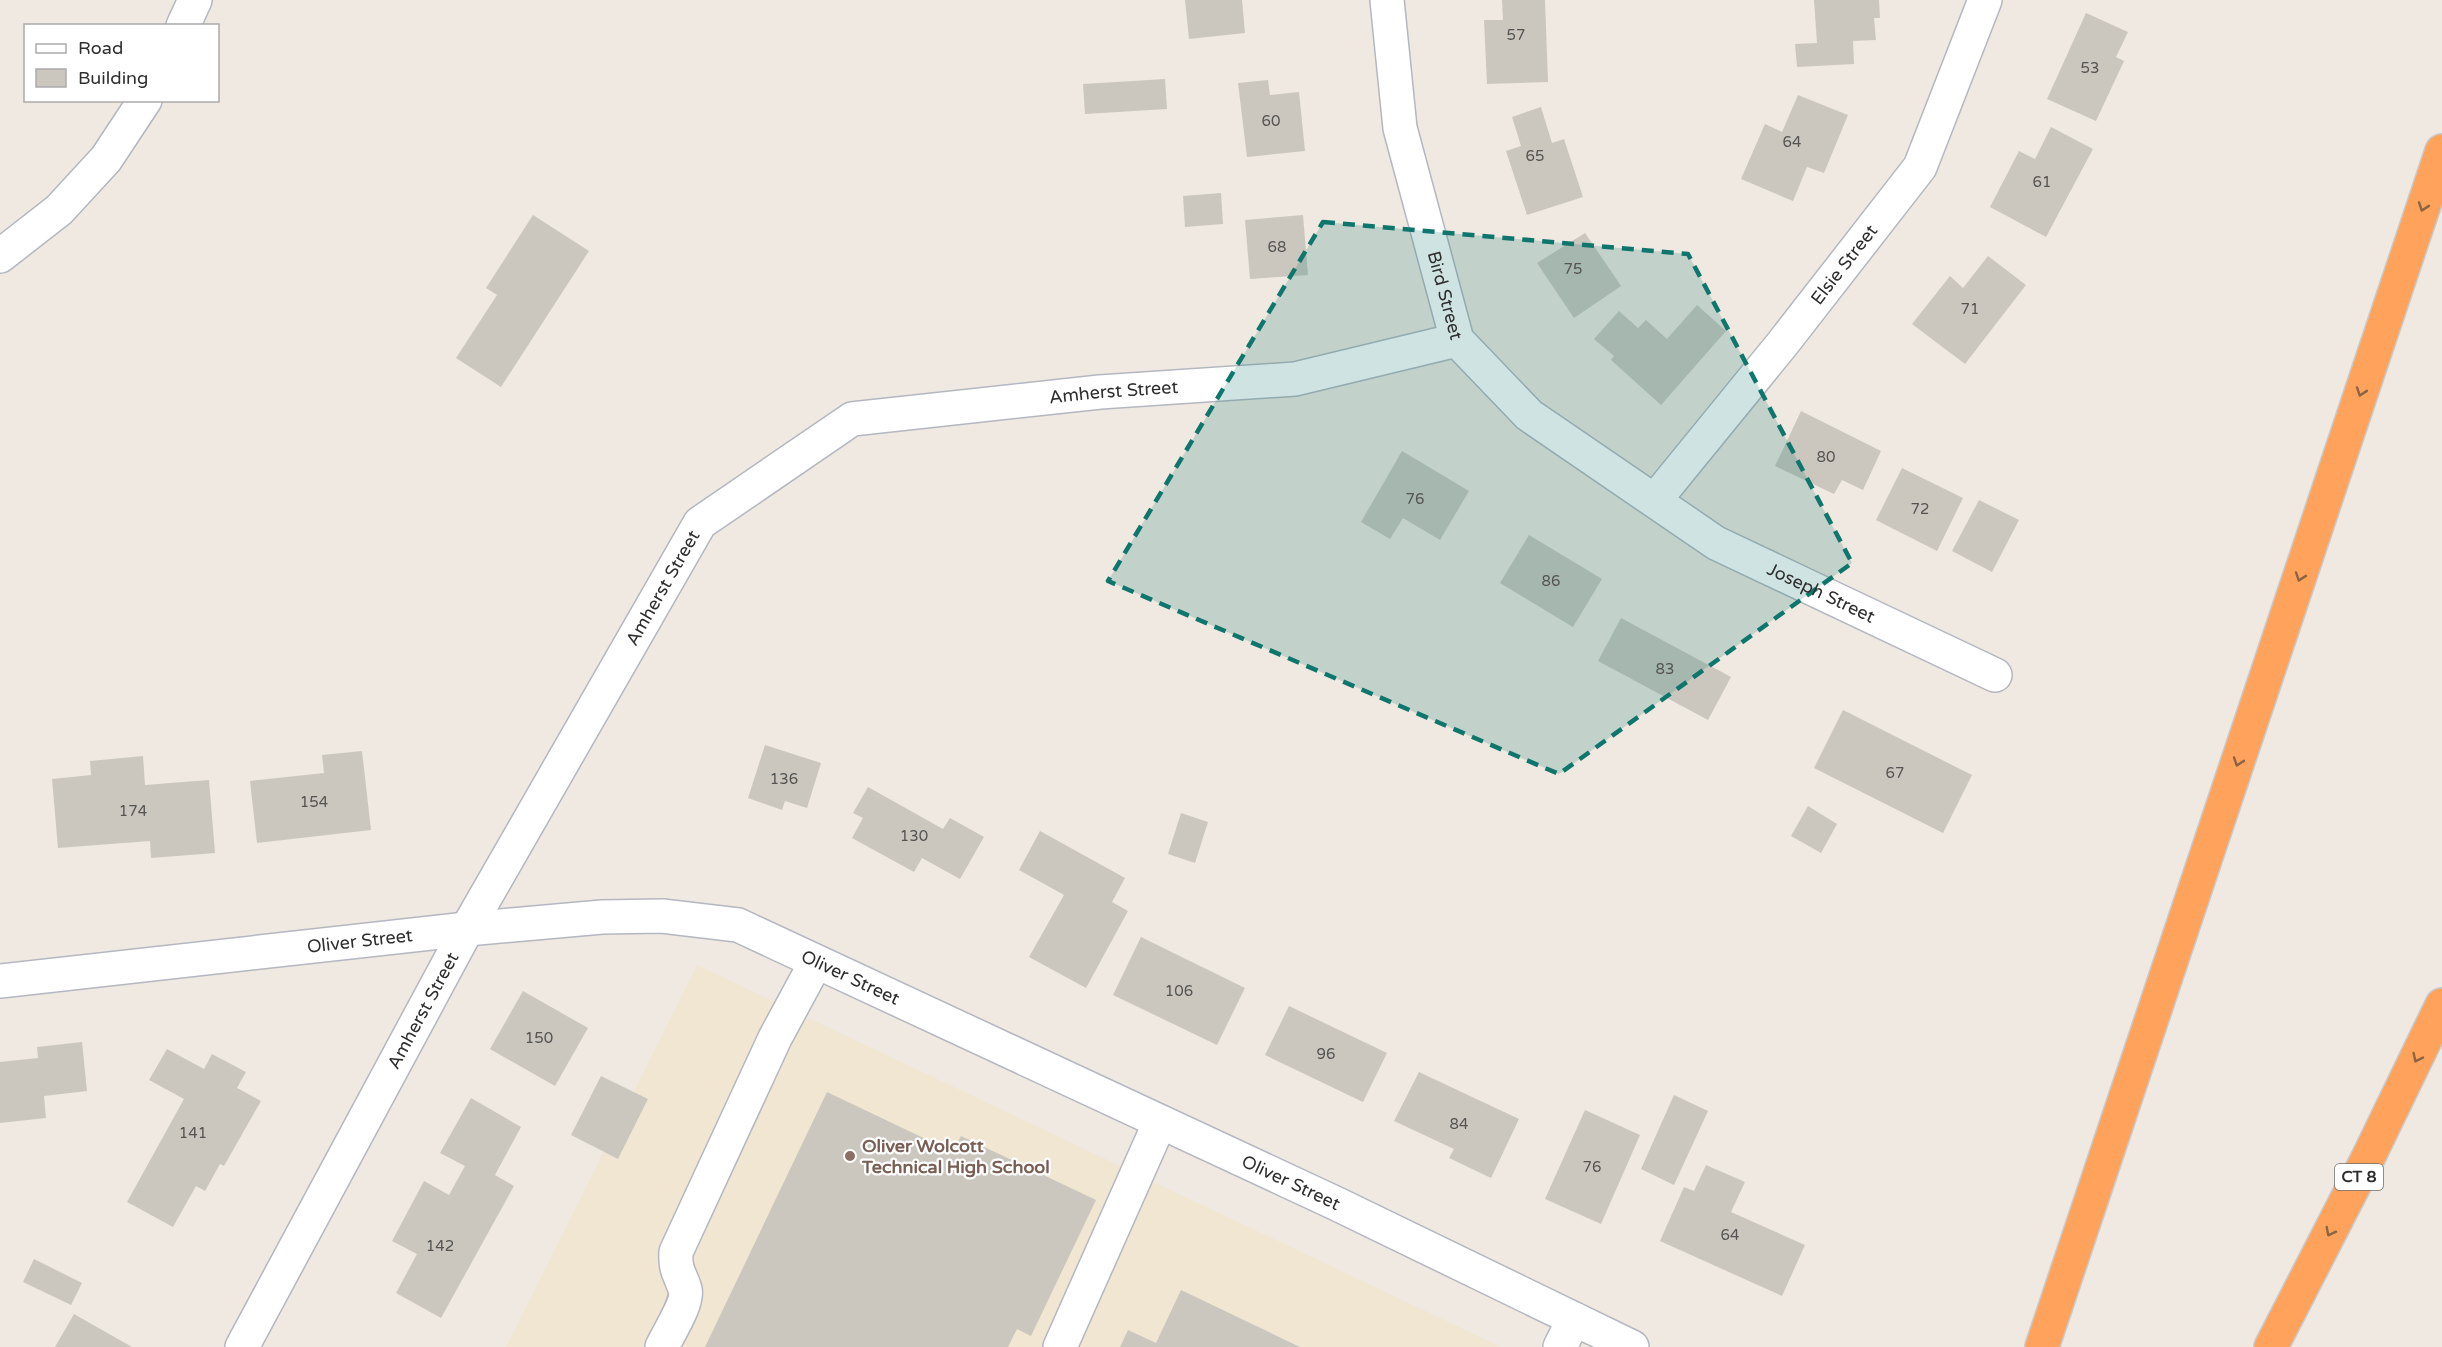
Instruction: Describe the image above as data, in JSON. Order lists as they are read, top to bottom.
{
  "streets": {
    "highway": ["CT 8"],
    "street": [
      "Elsie Street",
      "Bird Street",
      "Amherst Street",
      "Joseph Street",
      "Oliver Street"
    ]
  },
  "crossings": [
    ["Elsie Street", "Bird Street"],
    ["Elsie Street", "Joseph Street"],
    ["Bird Street", "Amherst Street"],
    ["Bird Street", "Joseph Street"],
    ["Amherst Street", "Oliver Street"]
  ],
  "places": ["Oliver Wolcott Technical High School"],
  "house_numbers": [
    "57",
    "53",
    "60",
    "64",
    "65",
    "61",
    "68",
    "75",
    "71",
    "80",
    "76",
    "72",
    "86",
    "83",
    "67",
    "136",
    "154",
    "174",
    "130",
    "106",
    "150",
    "96",
    "84",
    "141",
    "76",
    "64",
    "142"
  ],
  "legend": ["Road", "Building"]
}
